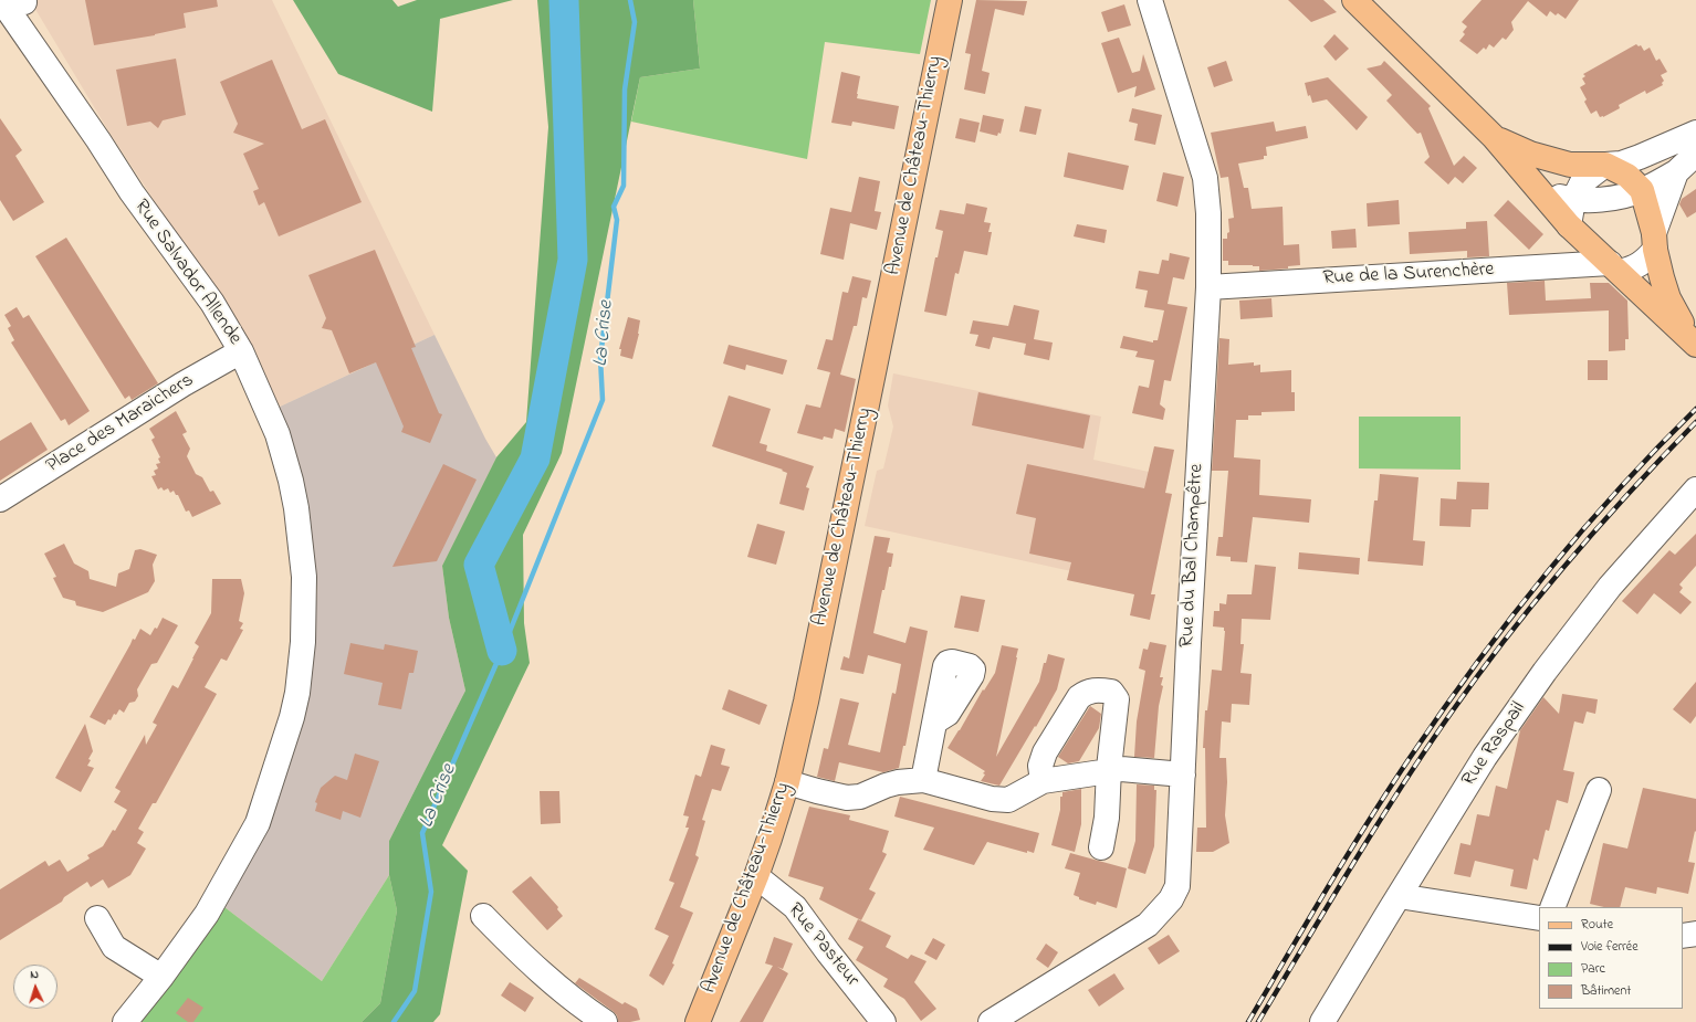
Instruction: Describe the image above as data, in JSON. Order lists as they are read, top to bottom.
{
  "streets": {
    "main road": ["Avenue de Château-Thierry"],
    "street": [
      "Rue Salvador Allende",
      "Rue de la Surenchère",
      "Place des Maraichers",
      "Rue du Bal Champêtre",
      "Rue Raspail",
      "Rue Pasteur"
    ]
  },
  "crossings": [
    ["Avenue de Château-Thierry", "Rue Pasteur"],
    ["Rue Salvador Allende", "Place des Maraichers"],
    ["Rue de la Surenchère", "Rue du Bal Champêtre"]
  ],
  "water": ["La Crise"],
  "legend": [
    "Route",
    "Voie ferrée",
    "Parc",
    "Bâtiment"
  ],
  "north": "top"
}
